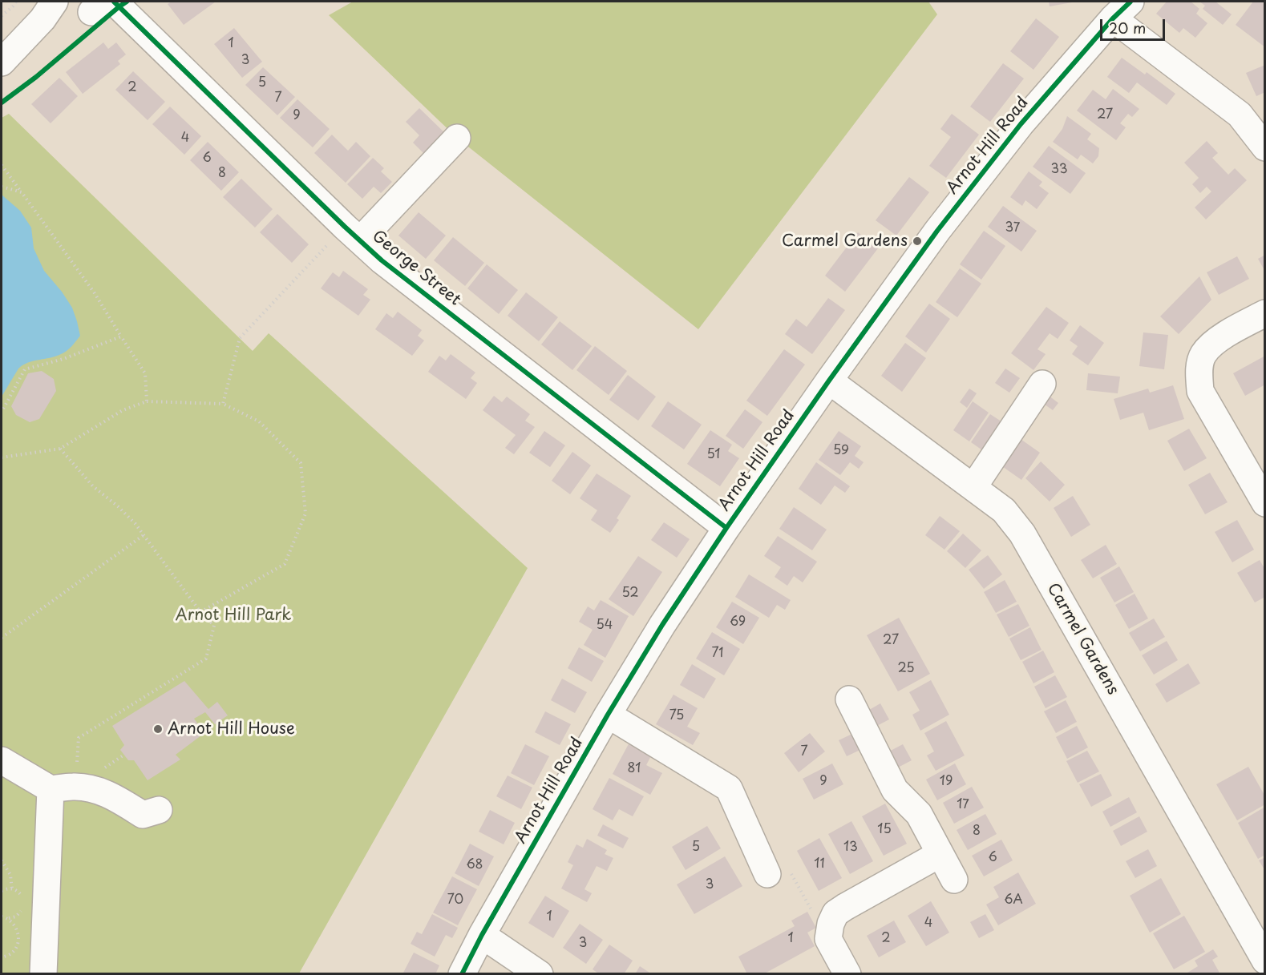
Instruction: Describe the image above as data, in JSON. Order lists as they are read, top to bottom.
{
  "streets": {
    "street": ["Arnot Hill Road", "George Street", "Carmel Gardens"]
  },
  "crossings": [
    ["Arnot Hill Road", "George Street"],
    ["Arnot Hill Road", "Carmel Gardens"]
  ],
  "parks": ["Arnot Hill Park"],
  "places": ["Carmel Gardens", "Arnot Hill House"],
  "house_numbers": [
    "1",
    "3",
    "5",
    "2",
    "7",
    "27",
    "9",
    "4",
    "6",
    "33",
    "8",
    "37",
    "59",
    "51",
    "52",
    "69",
    "54",
    "27",
    "71",
    "25",
    "75",
    "7",
    "81",
    "9",
    "19",
    "17",
    "15",
    "8",
    "5",
    "13",
    "6",
    "11",
    "68",
    "3",
    "70",
    "6A",
    "1",
    "4",
    "1",
    "2",
    "3"
  ],
  "scale_bar": "20 m"
}
